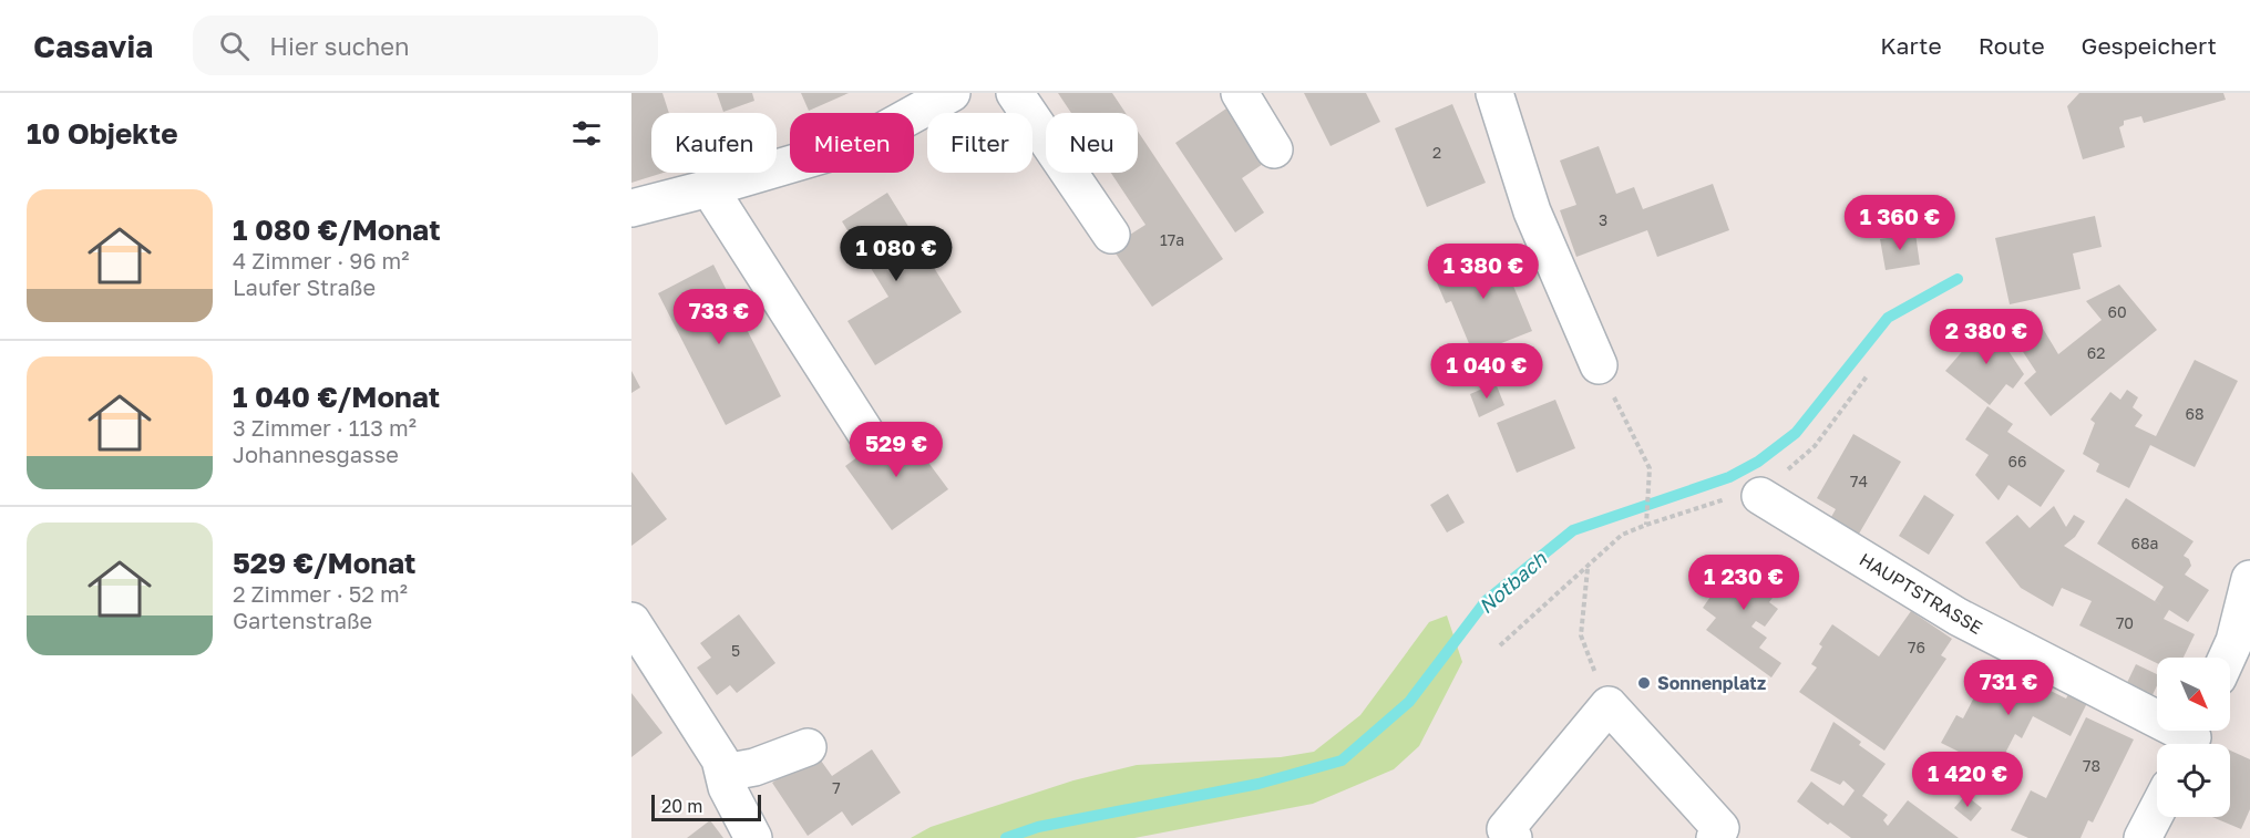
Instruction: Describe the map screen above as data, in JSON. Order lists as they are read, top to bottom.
{
  "streets": {
    "street": ["HAUPTSTRASSE"]
  },
  "water": ["Notbach"],
  "places": ["Sonnenplatz"],
  "house_numbers": [
    "2",
    "3",
    "17a",
    "60",
    "62",
    "68",
    "66",
    "74",
    "68a",
    "70",
    "76",
    "5",
    "78",
    "7"
  ],
  "scale_bar": "20 m",
  "north": "bottom right",
  "page": {
    "header": "Casavia",
    "search": "Hier suchen",
    "nav": ["Karte", "Route", "Gespeichert"],
    "heading": "10 Objekte",
    "chip": [
      "Kaufen",
      "Mieten",
      "Filter",
      "Neu"
    ],
    "list": [
      {
        "name": "1 080 €/Monat",
        "note": "4 Zimmer · 96 m² · Laufer Straße"
      },
      {
        "name": "1 040 €/Monat",
        "note": "3 Zimmer · 113 m² · Johannesgasse"
      },
      {
        "name": "529 €/Monat",
        "note": "2 Zimmer · 52 m² · Gartenstraße"
      }
    ],
    "price": [
      "1 360 €",
      "1 080 €",
      "1 380 €",
      "733 €",
      "2 380 €",
      "1 040 €",
      "529 €",
      "1 230 €",
      "731 €",
      "1 420 €"
    ],
    "scale": "20 m"
  }
}
